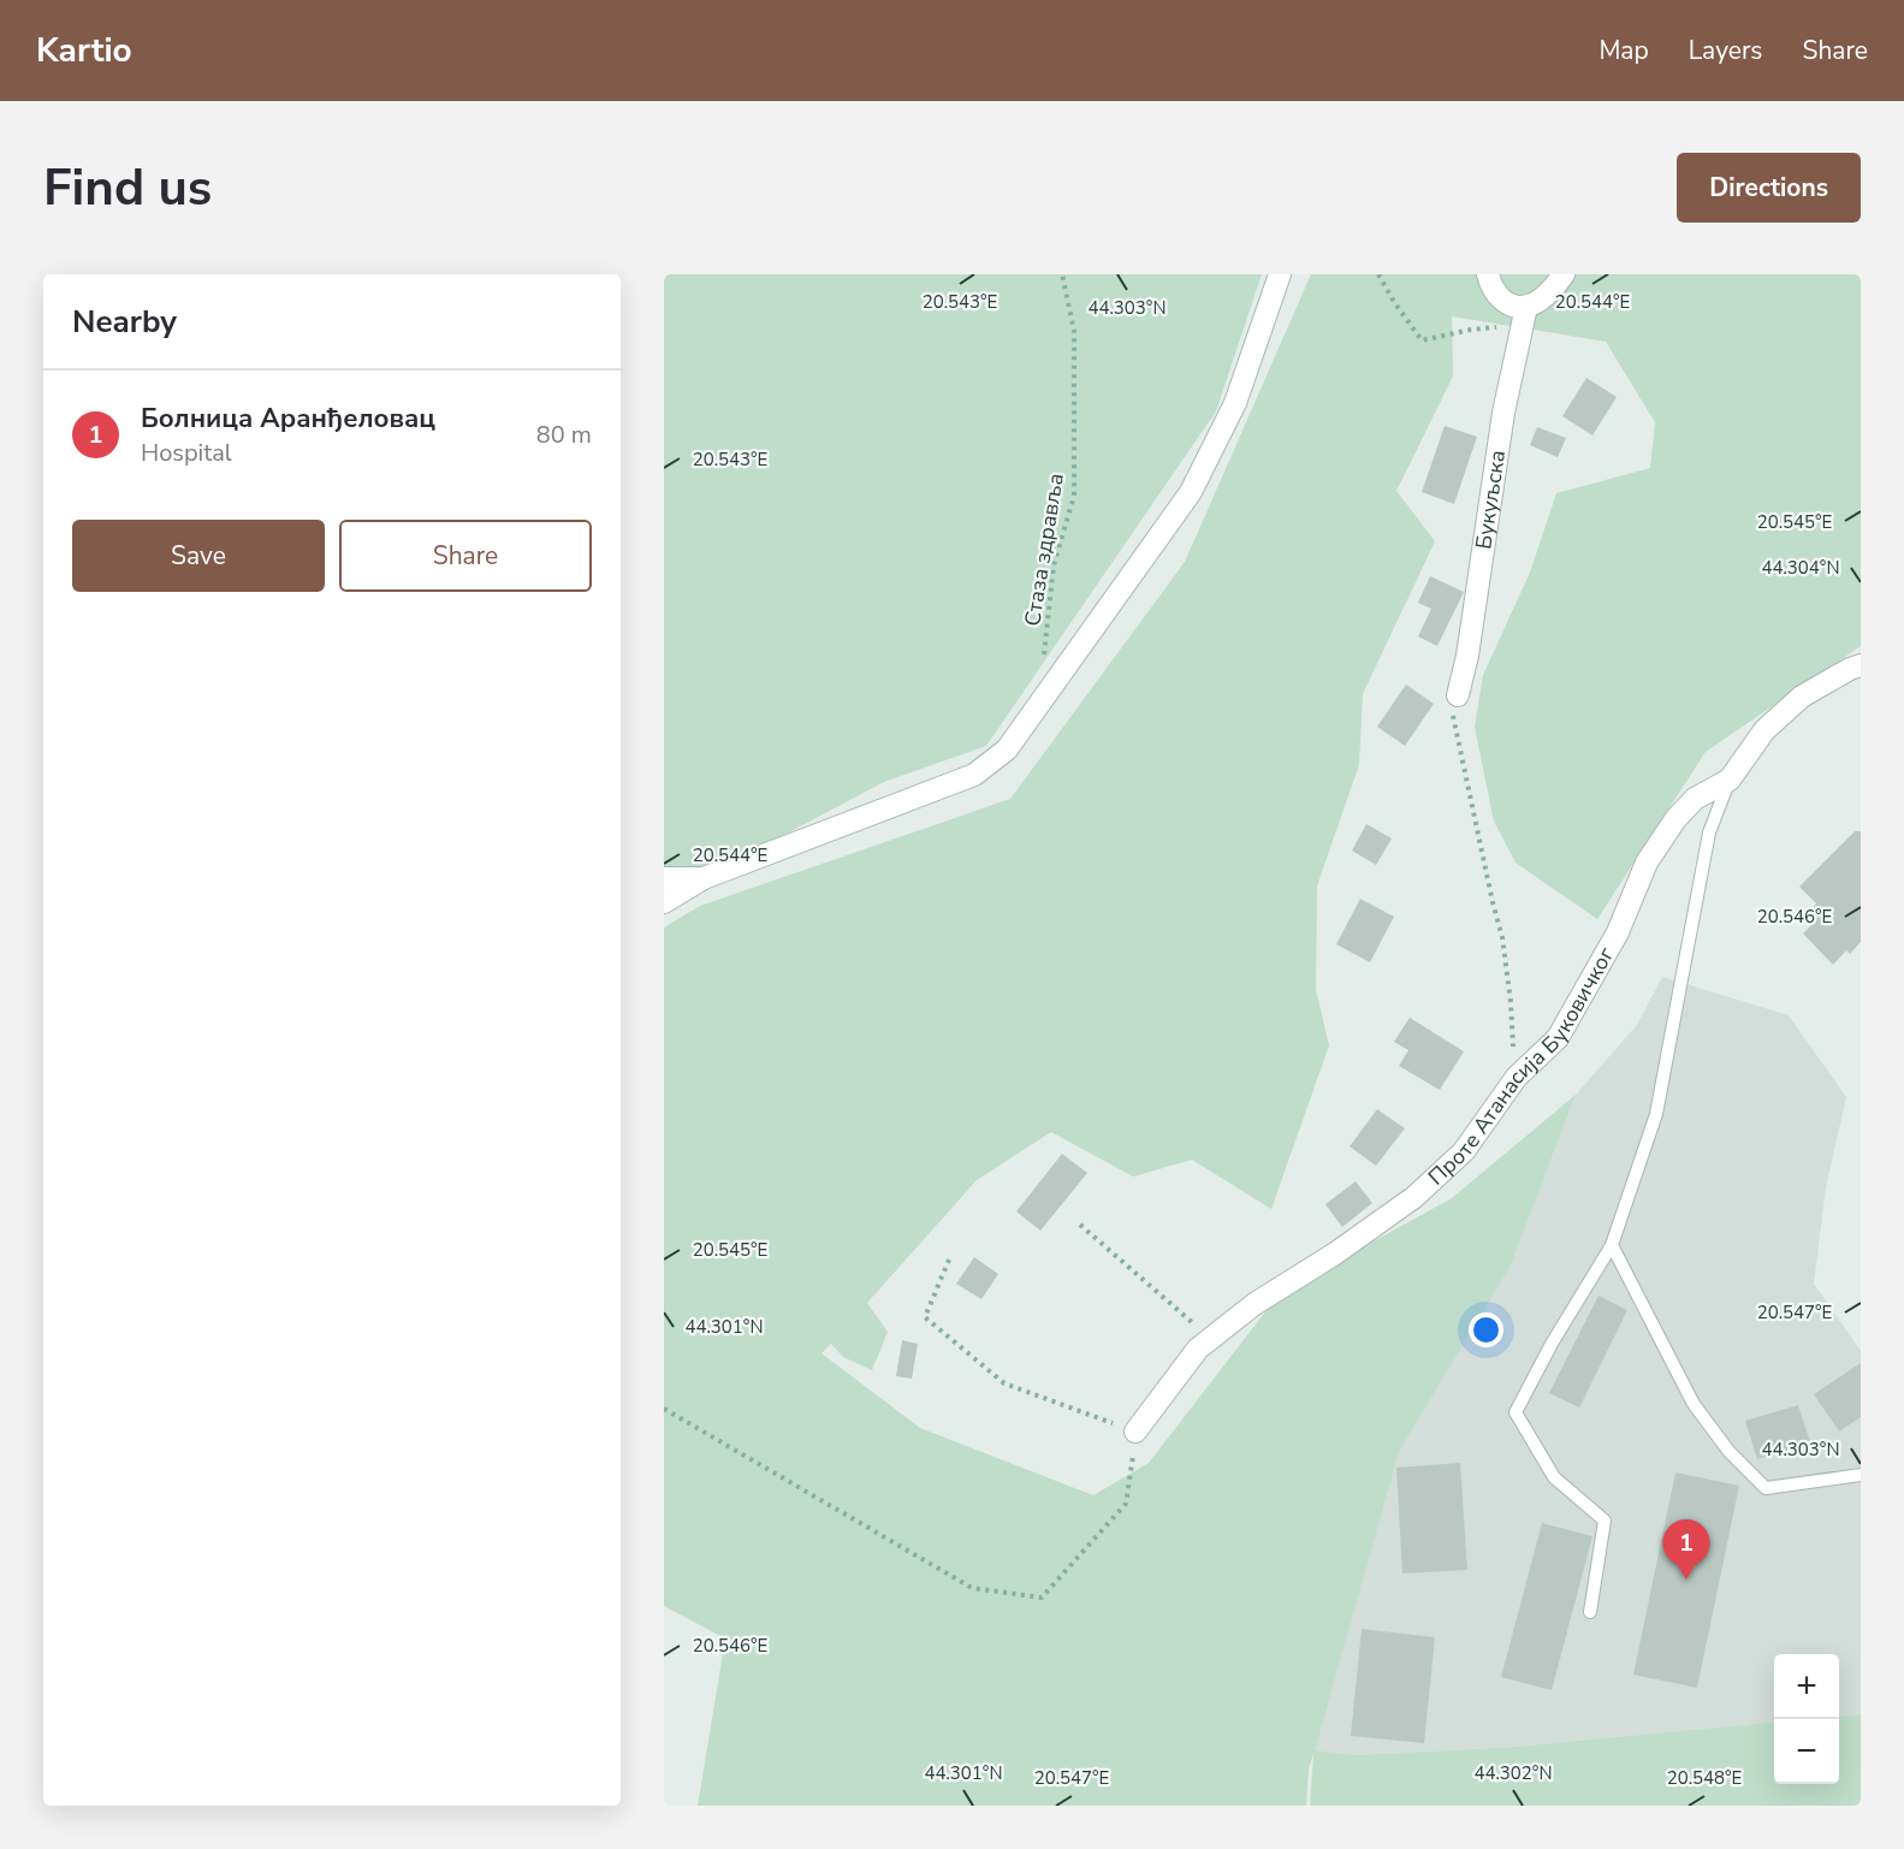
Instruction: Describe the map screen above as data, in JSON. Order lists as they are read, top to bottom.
{
  "streets": {
    "street": ["Букуљска", "Проте Атанасија Буковичког"],
    "path": ["Стаза здравља"]
  },
  "page": {
    "header": "Kartio",
    "nav": ["Map", "Layers", "Share"],
    "buttons": [
      "Directions",
      ["Save", "Share"]
    ],
    "title": "Find us",
    "heading": "Nearby",
    "list": [
      {
        "mark": "1",
        "name": "Болница Аранђеловац",
        "note": "Hospital",
        "value": "80 m"
      }
    ],
    "pins": "1",
    "map_buttons": ["+", "−"]
  },
  "coordinates": [
    "20.543°E",
    "20.544°E",
    "44.303°N",
    "20.545°E",
    "44.304°N",
    "20.546°E",
    "20.547°E",
    "44.301°N",
    "44.302°N",
    "20.548°E"
  ]
}
